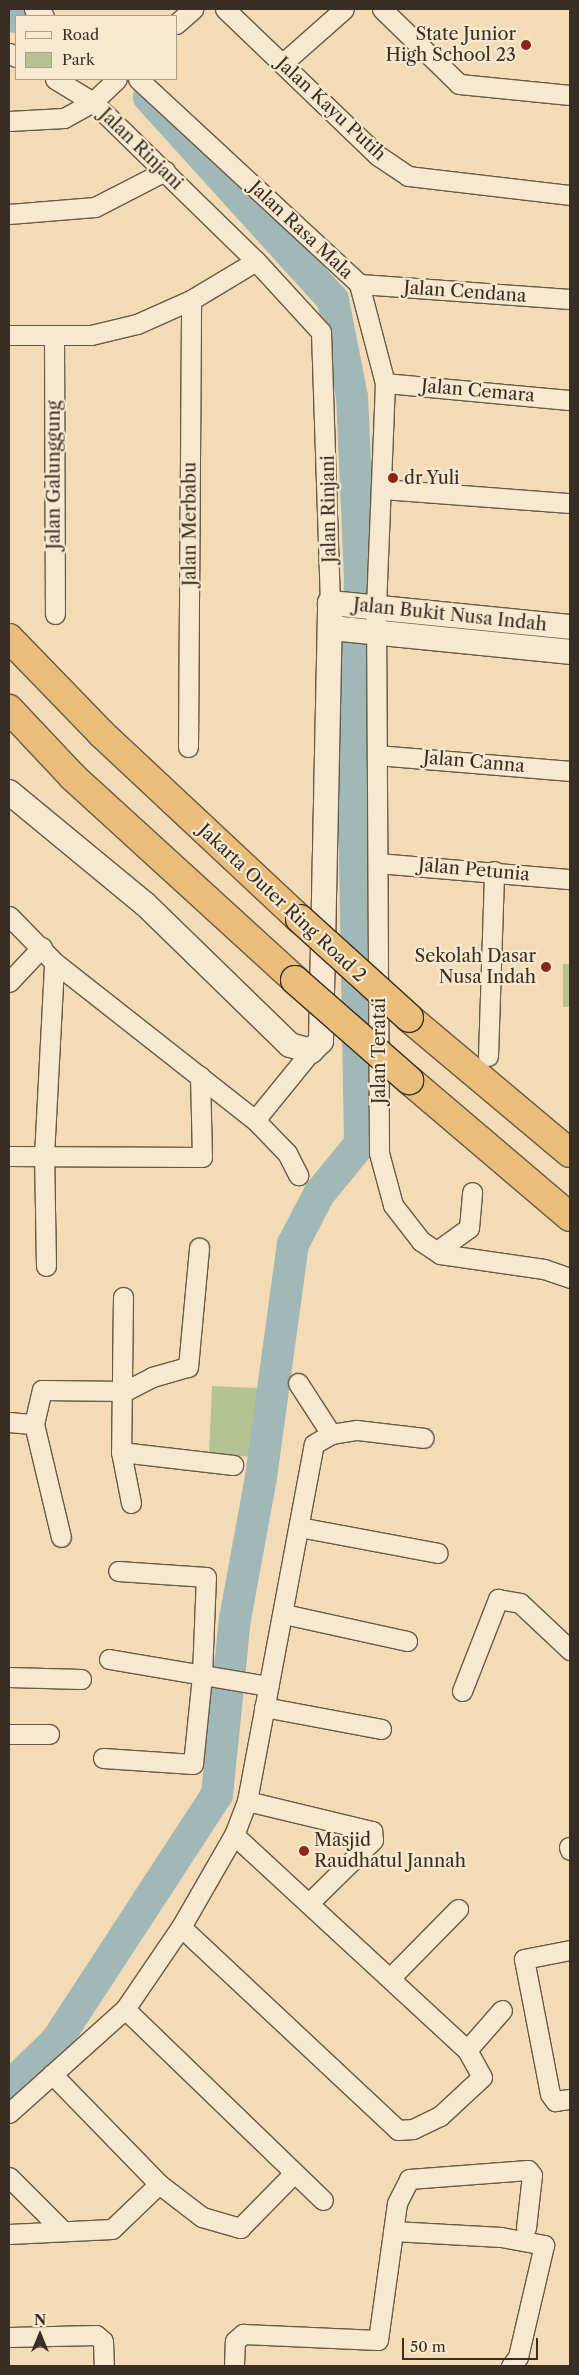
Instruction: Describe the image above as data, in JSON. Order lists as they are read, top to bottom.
{
  "streets": {
    "highway": ["Jakarta Outer Ring Road 2"],
    "street": [
      "Jalan Kayu Putih",
      "Jalan Rinjani",
      "Jalan Rasa Mala",
      "Jalan Cendana",
      "Jalan Cemara",
      "Jalan Galunggung",
      "Jalan Merbabu",
      "Jalan Bukit Nusa Indah",
      "Jalan Canna",
      "Jalan Petunia",
      "Jalan Teratai"
    ]
  },
  "crossings": [
    ["Jalan Rinjani", "Jalan Bukit Nusa Indah"],
    ["Jalan Rasa Mala", "Jalan Cendana"],
    ["Jalan Rasa Mala", "Jalan Cemara"],
    ["Jalan Rasa Mala", "Jalan Bukit Nusa Indah"],
    ["Jalan Rasa Mala", "Jalan Teratai"],
    ["Jalan Bukit Nusa Indah", "Jalan Teratai"],
    ["Jalan Canna", "Jalan Teratai"],
    ["Jalan Petunia", "Jalan Teratai"]
  ],
  "places": [
    "State Junior High School 23",
    "dr Yuli",
    "Sekolah Dasar Nusa Indah",
    "Masjid Raudhatul Jannah"
  ],
  "legend": ["Road", "Park"],
  "scale_bar": "50 m",
  "north": "top"
}
